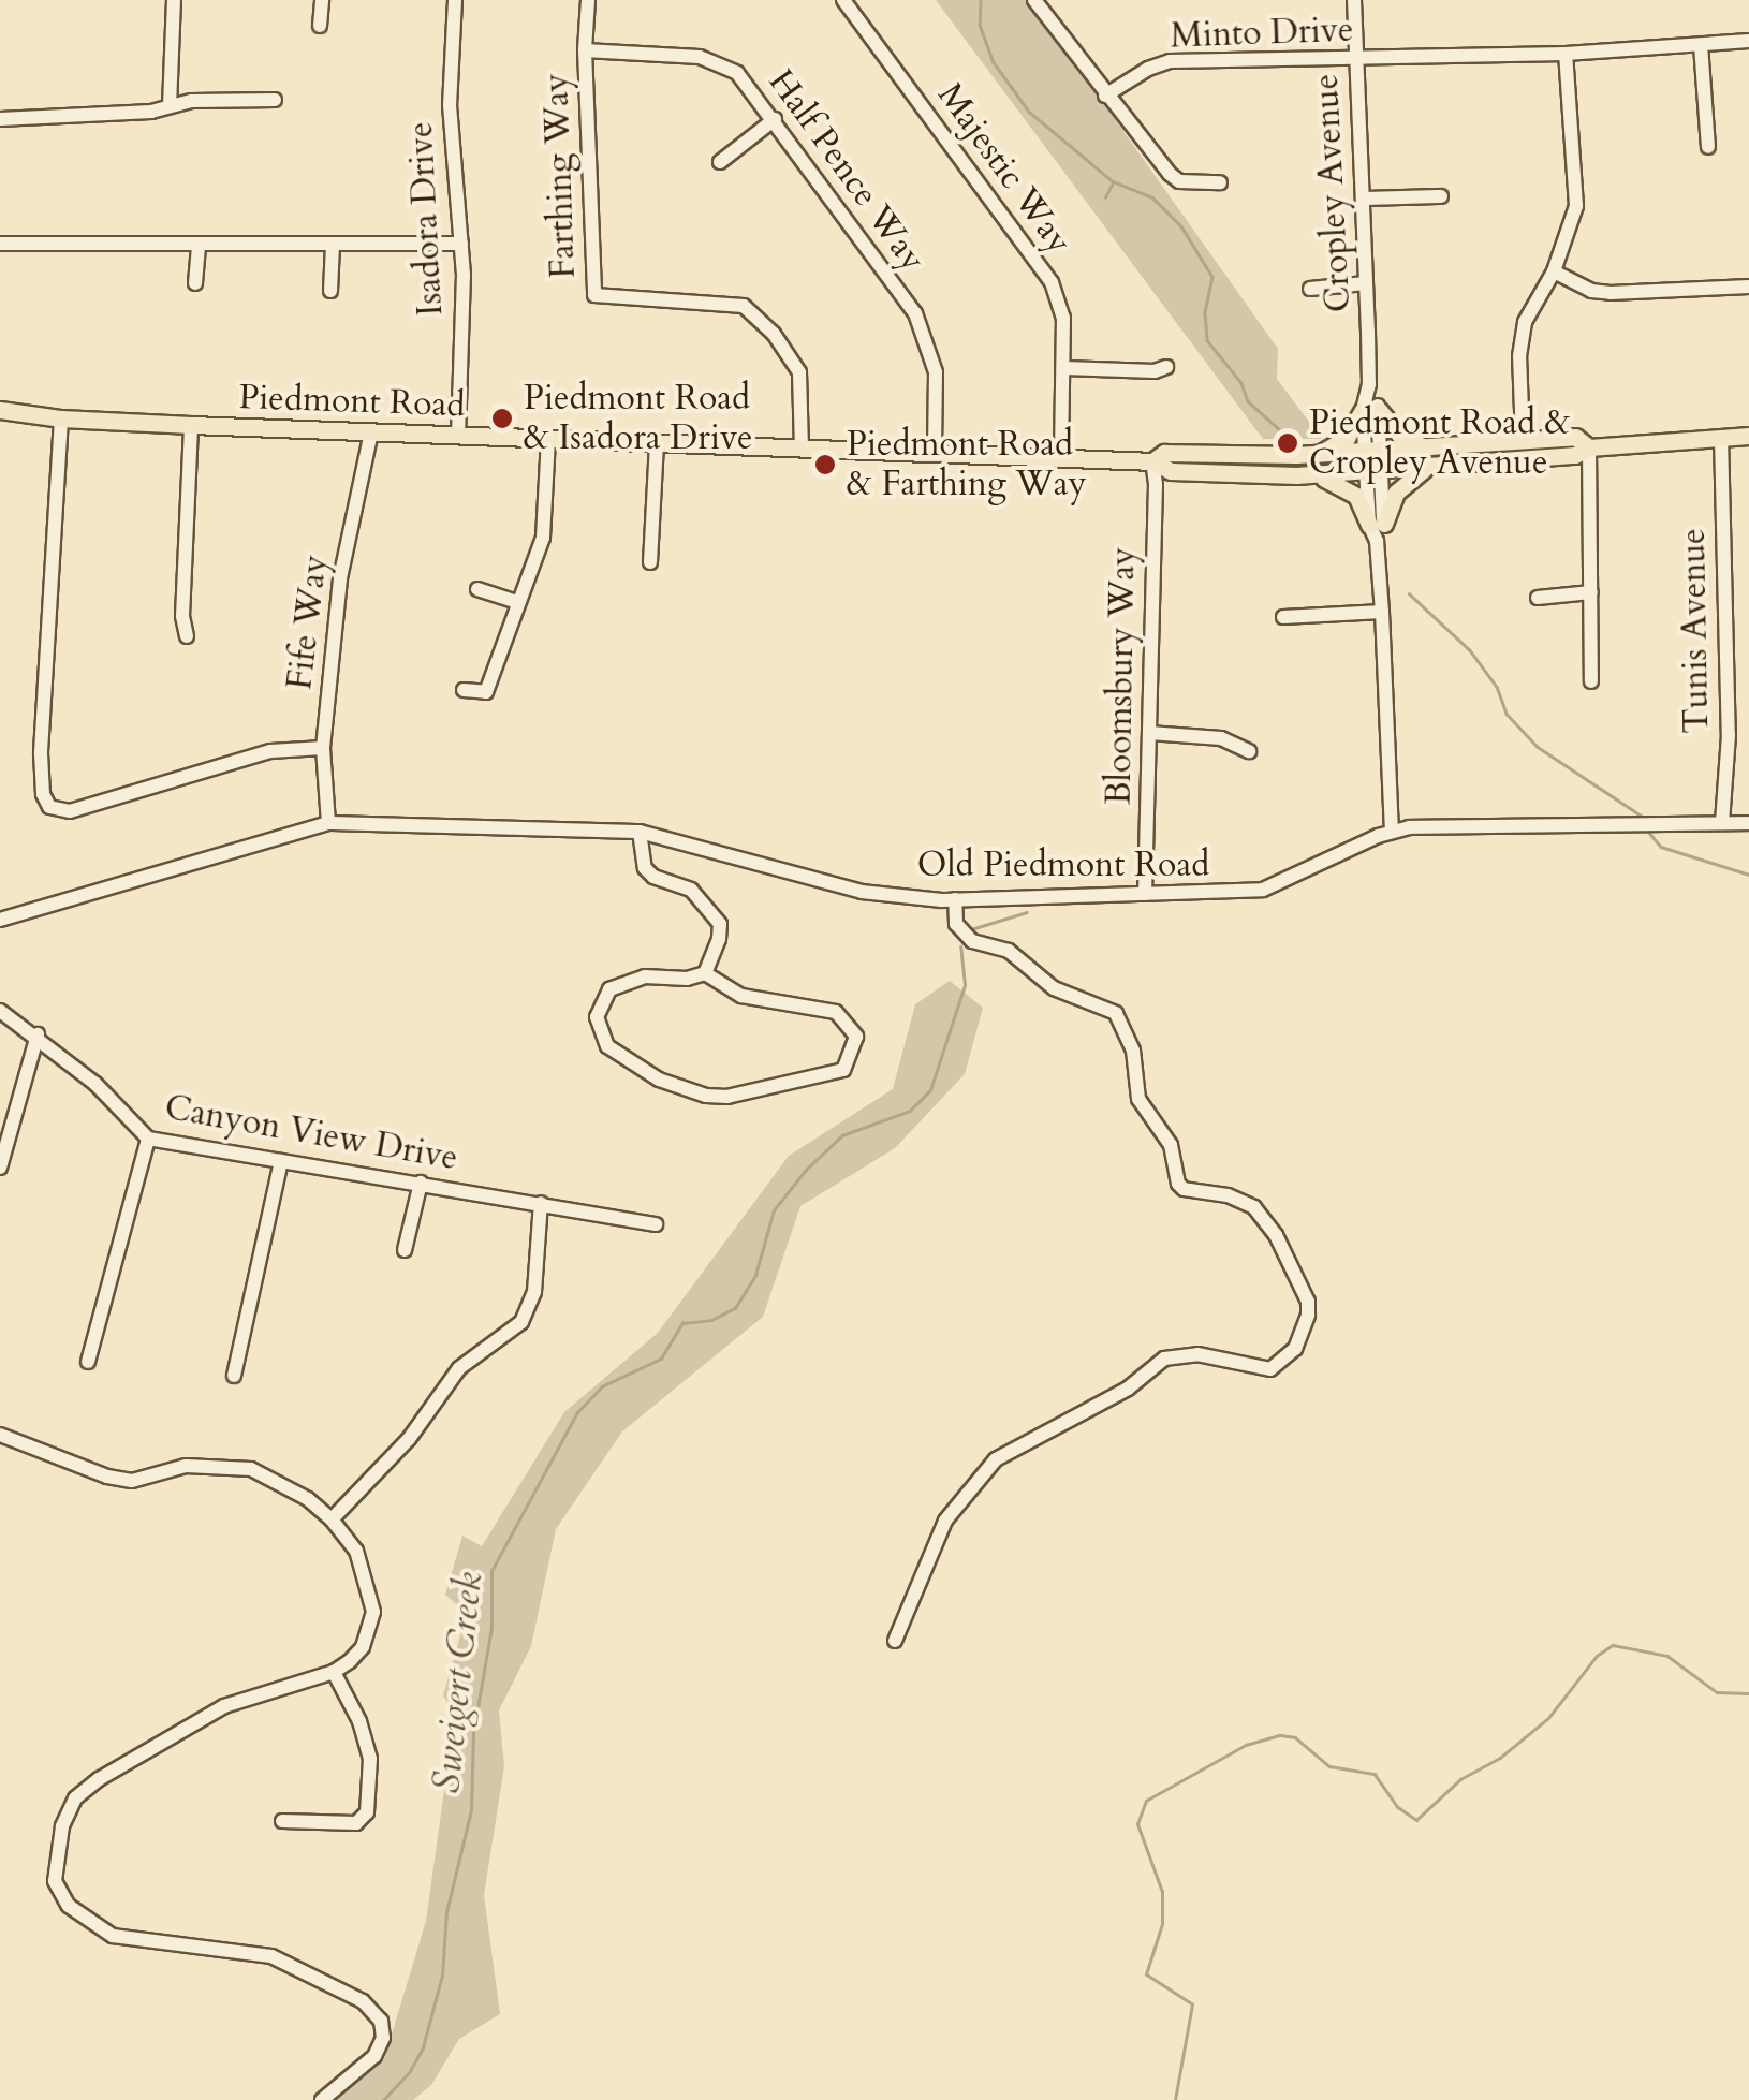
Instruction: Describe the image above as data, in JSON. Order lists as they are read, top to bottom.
{
  "streets": {
    "main road": ["Piedmont Road"],
    "street": [
      "Minto Drive",
      "Majestic Way",
      "Half Pence Way",
      "Farthing Way",
      "Cropley Avenue",
      "Isadora Drive",
      "Fife Way",
      "Tunis Avenue",
      "Bloomsbury Way",
      "Old Piedmont Road",
      "Canyon View Drive"
    ]
  },
  "crossings": [
    ["Minto Drive", "Cropley Avenue"],
    ["Majestic Way", "Piedmont Road"],
    ["Half Pence Way", "Farthing Way"],
    ["Half Pence Way", "Piedmont Road"],
    ["Farthing Way", "Piedmont Road"],
    ["Cropley Avenue", "Piedmont Road"],
    ["Cropley Avenue", "Old Piedmont Road"],
    ["Isadora Drive", "Piedmont Road"],
    ["Piedmont Road", "Fife Way"],
    ["Piedmont Road", "Tunis Avenue"],
    ["Piedmont Road", "Bloomsbury Way"],
    ["Fife Way", "Old Piedmont Road"],
    ["Tunis Avenue", "Old Piedmont Road"],
    ["Bloomsbury Way", "Old Piedmont Road"]
  ],
  "water": ["Sweigert Creek"],
  "places": ["Piedmont Road & Isadora Drive", "Piedmont Road & Cropley Avenue", "Piedmont Road & Farthing Way"]
}
